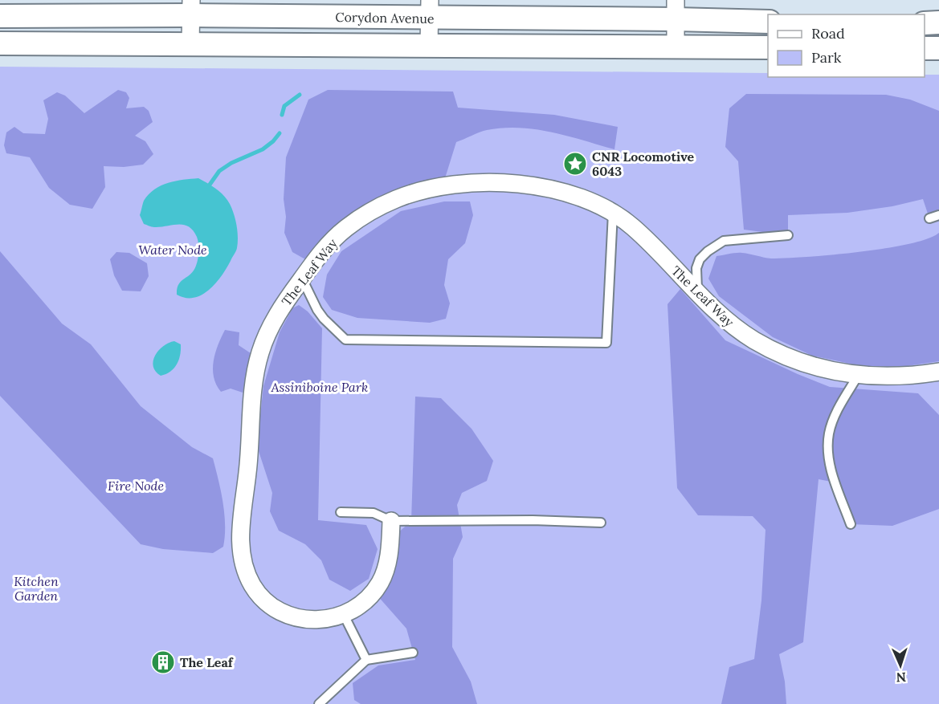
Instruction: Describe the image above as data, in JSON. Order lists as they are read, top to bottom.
{
  "streets": {
    "main road": ["Corydon Avenue"],
    "street": ["The Leaf Way"]
  },
  "parks": [
    "Water Node",
    "Assiniboine Park",
    "Fire Node",
    "Kitchen Garden"
  ],
  "places": {
    "place": ["CNR Locomotive 6043"],
    "building": ["The Leaf"]
  },
  "legend": ["Road", "Park"],
  "north": "bottom"
}
